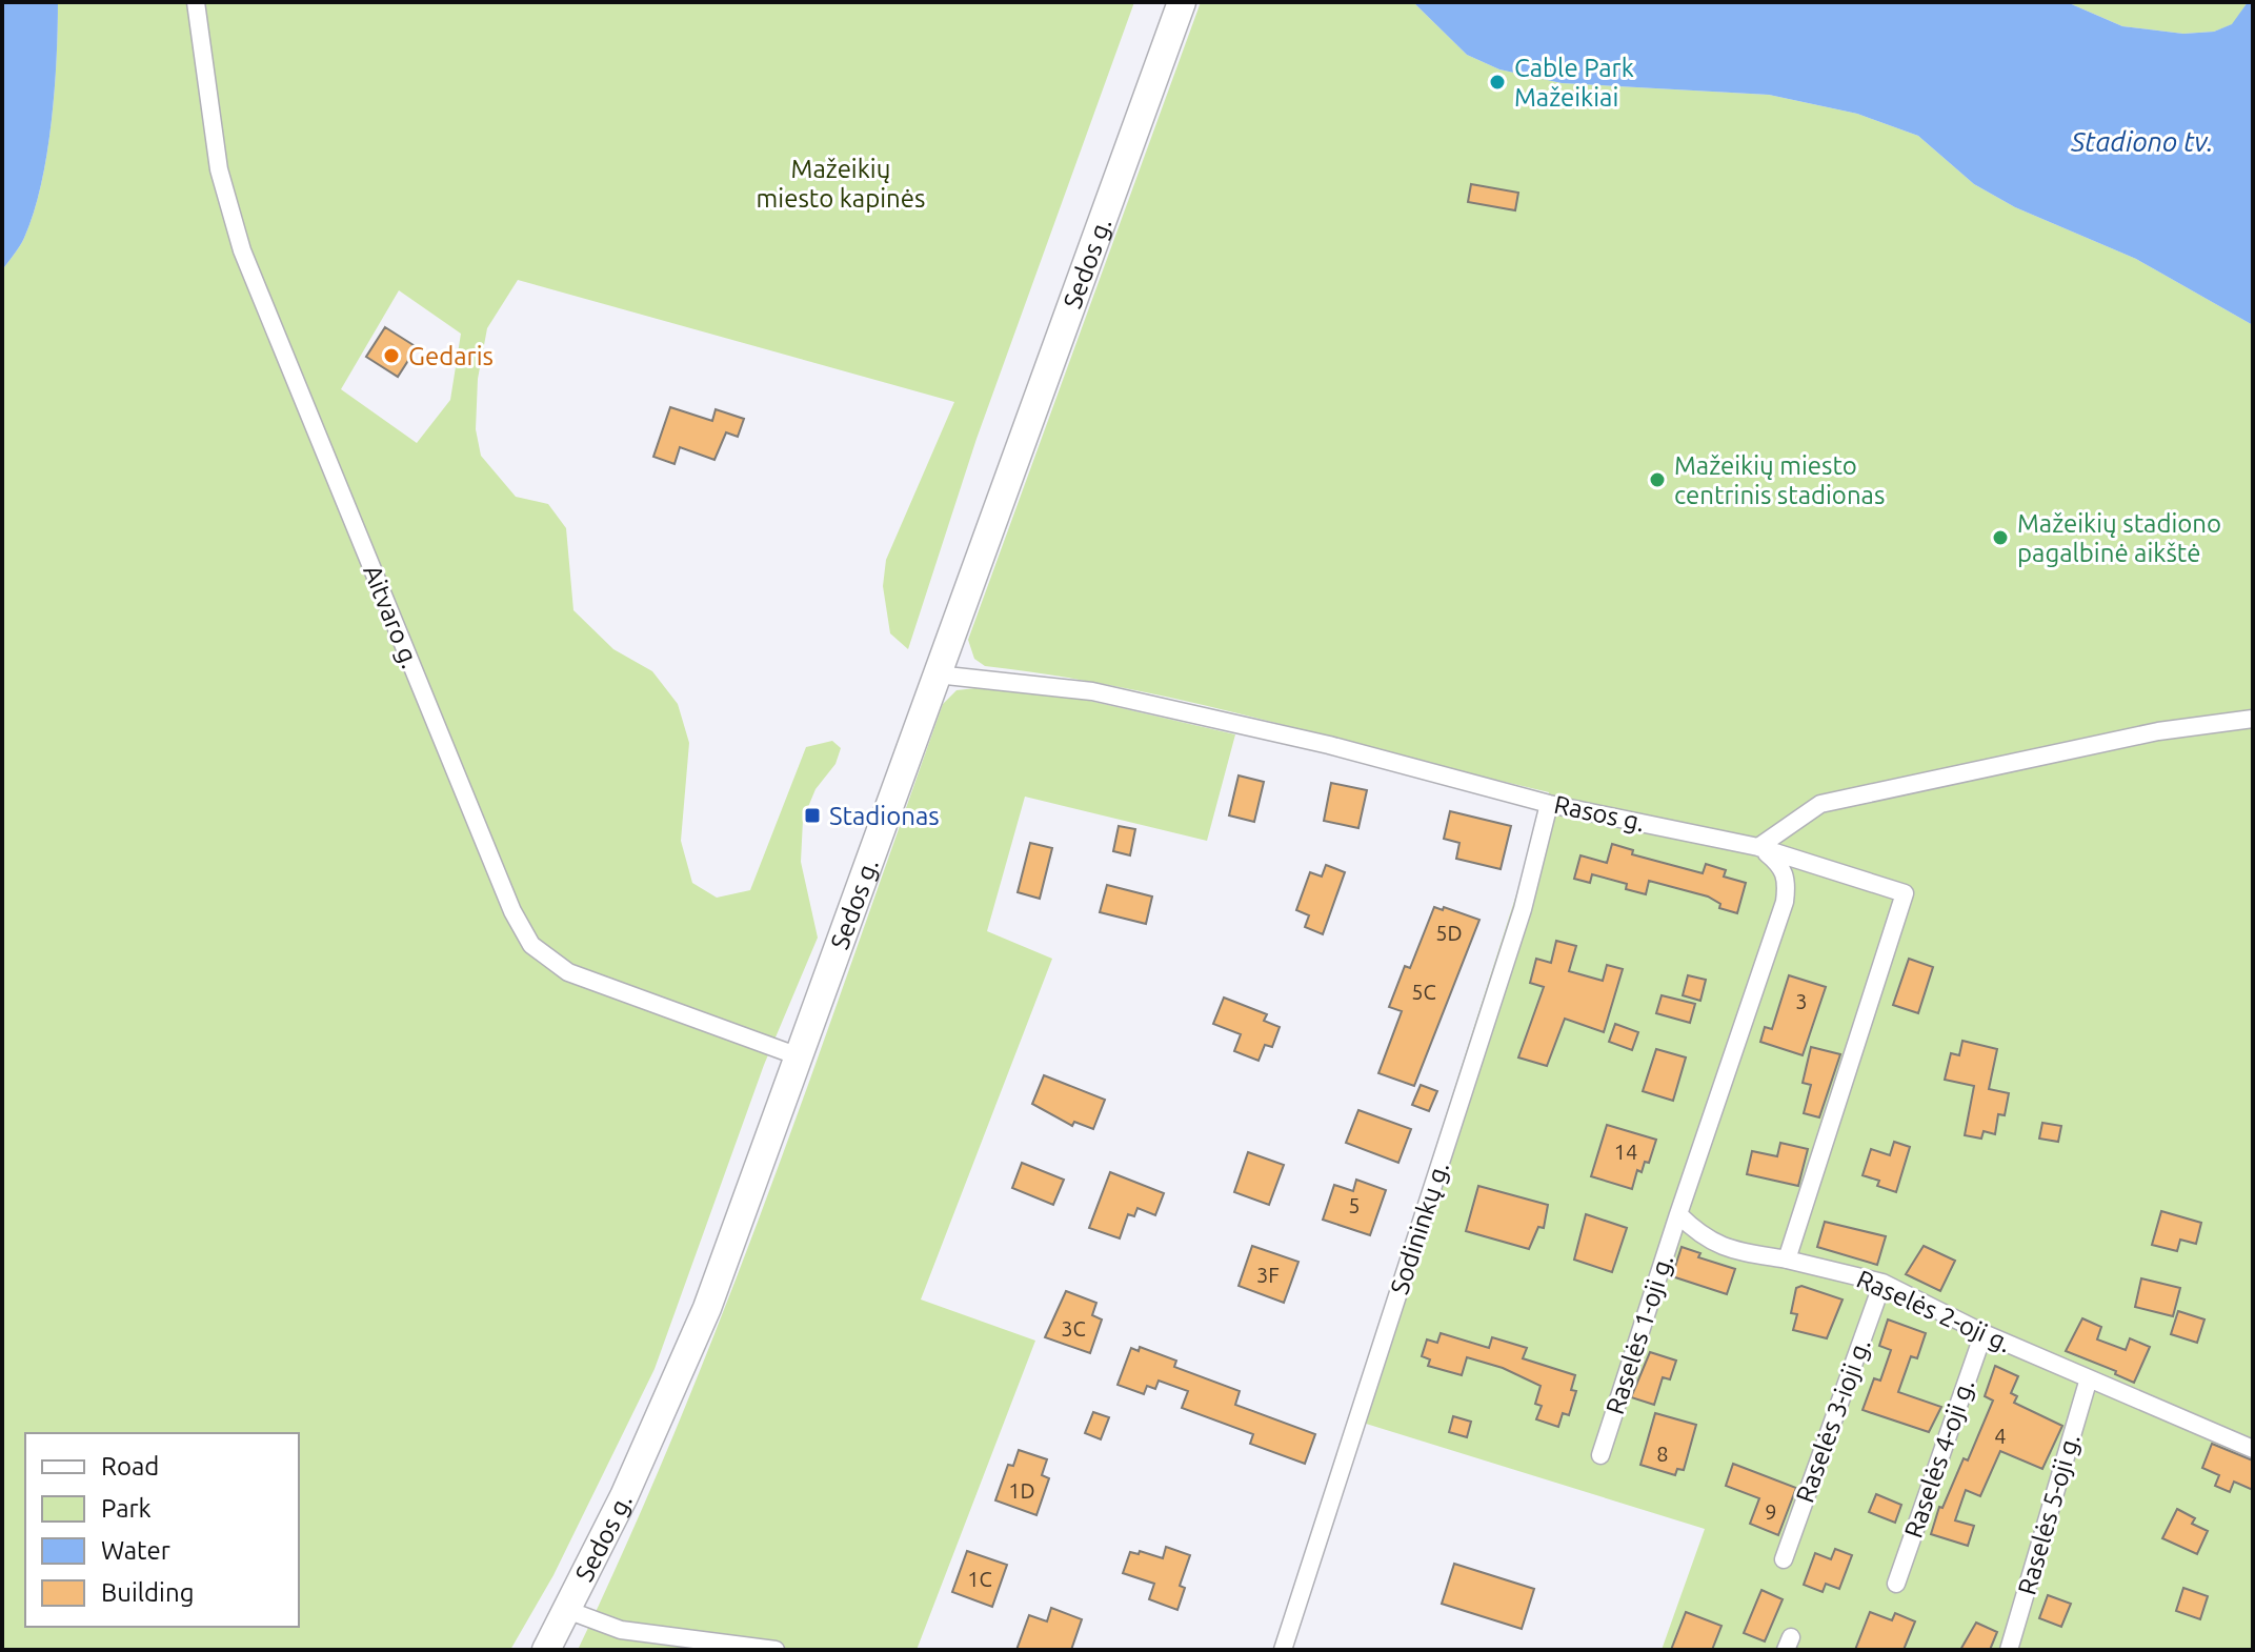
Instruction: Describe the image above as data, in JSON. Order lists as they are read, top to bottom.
{
  "streets": {
    "main road": ["Sedos g."],
    "street": [
      "Aitvaro g.",
      "Rasos g.",
      "Sodininkų g.",
      "Raselės 2-oji g.",
      "Raselės 1-oji g.",
      "Raselės 3-ioji g.",
      "Raselės 4-oji g.",
      "Raselės 5-oji g."
    ]
  },
  "crossings": [
    ["Sedos g.", "Aitvaro g."],
    ["Sedos g.", "Rasos g."],
    ["Rasos g.", "Sodininkų g."],
    ["Rasos g.", "Raselės 2-oji g."],
    ["Rasos g.", "Raselės 1-oji g."],
    ["Raselės 2-oji g.", "Raselės 1-oji g."],
    ["Raselės 2-oji g.", "Raselės 3-ioji g."],
    ["Raselės 2-oji g.", "Raselės 4-oji g."],
    ["Raselės 2-oji g.", "Raselės 5-oji g."]
  ],
  "water": ["Stadiono tv."],
  "parks": ["Mažeikių miesto kapinės"],
  "places": {
    "other": [
      "Cable Park Mažeikiai",
      "Gedaris",
      "Mažeikių miesto centrinis stadionas",
      "Mažeikių stadiono pagalbinė aikštė"
    ],
    "transit": ["Stadionas"]
  },
  "house_numbers": [
    "5D",
    "5C",
    "3",
    "14",
    "5",
    "3F",
    "3C",
    "4",
    "8",
    "1D",
    "9",
    "1C"
  ],
  "legend": [
    "Road",
    "Park",
    "Water",
    "Building"
  ]
}
